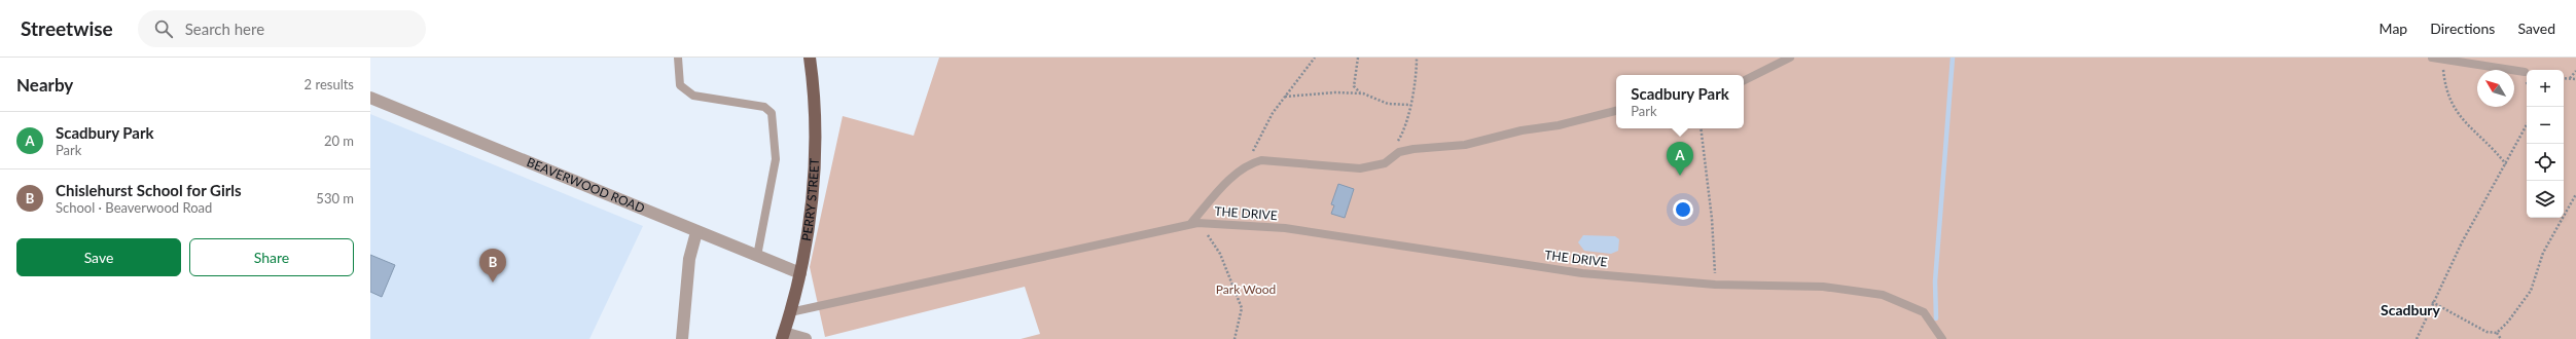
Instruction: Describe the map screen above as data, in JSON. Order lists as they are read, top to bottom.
{
  "streets": {
    "main road": ["PERRY STREET"],
    "street": ["BEAVERWOOD ROAD"],
    "lane": ["THE DRIVE"]
  },
  "crossings": [
    ["BEAVERWOOD ROAD", "PERRY STREET"],
    ["PERRY STREET", "THE DRIVE"]
  ],
  "districts": ["Scadbury"],
  "parks": ["Park Wood"],
  "north": "top left",
  "page": {
    "header": "Streetwise",
    "search": "Search here",
    "nav": ["Map", "Directions", "Saved"],
    "heading": ["Nearby", "2 results"],
    "map_buttons": ["+", "−"],
    "popup": ["Scadbury Park", "Park"],
    "list": [
      {
        "mark": "A",
        "name": "Scadbury Park",
        "note": "Park",
        "value": "20 m"
      },
      {
        "mark": "B",
        "name": "Chislehurst School for Girls",
        "note": "School · Beaverwood Road",
        "value": "530 m"
      }
    ],
    "pins": ["A", "B"],
    "buttons": ["Save", "Share"]
  }
}
